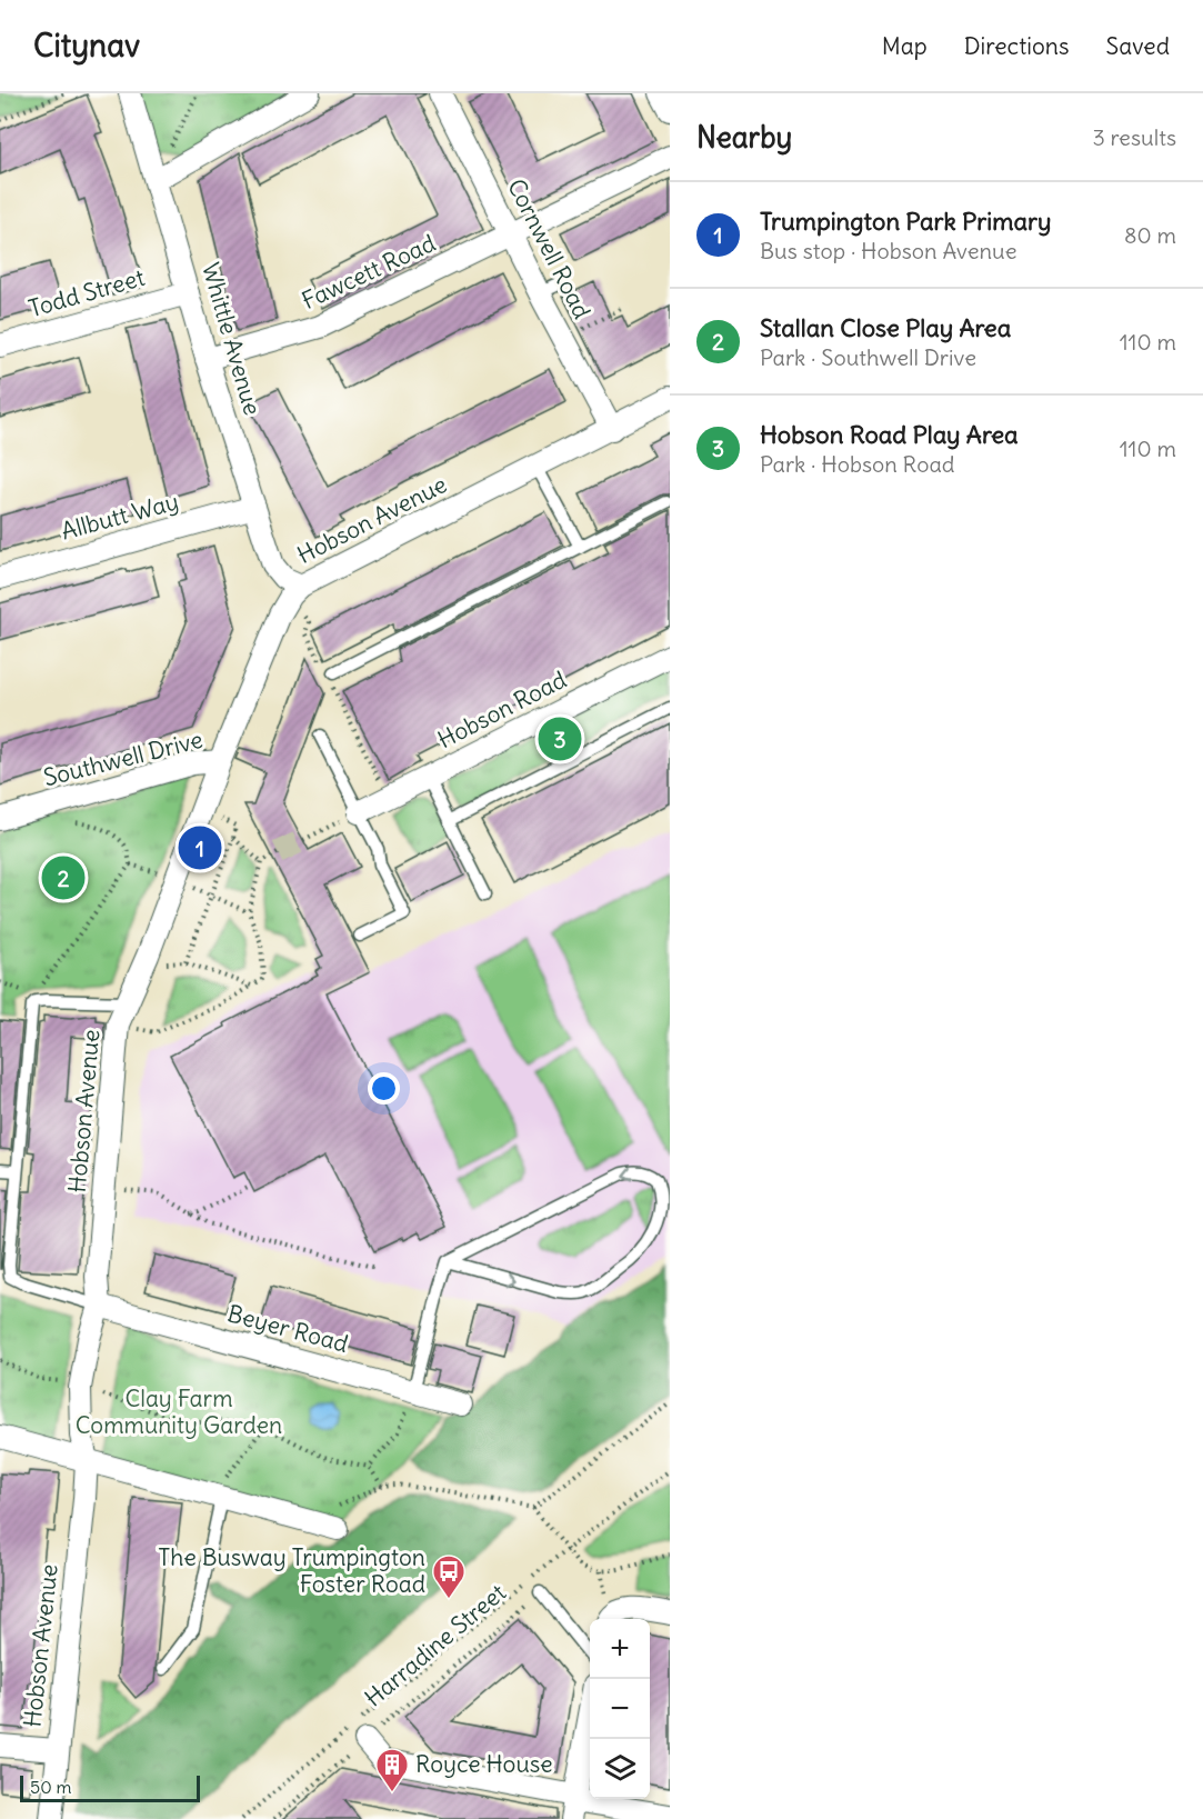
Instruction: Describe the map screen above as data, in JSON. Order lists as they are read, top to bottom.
{
  "streets": {
    "street": [
      "Cornwell Road",
      "Fawcett Road",
      "Todd Street",
      "Whittle Avenue",
      "Allbutt Way",
      "Hobson Avenue",
      "Hobson Road",
      "Southwell Drive",
      "Beyer Road"
    ],
    "path": ["Harradine Street"]
  },
  "crossings": [
    ["Cornwell Road", "Fawcett Road"],
    ["Cornwell Road", "Hobson Avenue"],
    ["Fawcett Road", "Whittle Avenue"],
    ["Todd Street", "Whittle Avenue"],
    ["Whittle Avenue", "Allbutt Way"],
    ["Whittle Avenue", "Hobson Avenue"],
    ["Hobson Avenue", "Southwell Drive"],
    ["Hobson Avenue", "Beyer Road"]
  ],
  "parks": ["Clay Farm Community Garden"],
  "places": {
    "bus stop": ["The Busway Trumpington Foster Road"],
    "building": ["Royce House"]
  },
  "scale_bar": "50 m",
  "page": {
    "header": "Citynav",
    "nav": ["Map", "Directions", "Saved"],
    "heading": ["Nearby", "3 results"],
    "list": [
      {
        "mark": "1",
        "name": "Trumpington Park Primary",
        "note": "Bus stop · Hobson Avenue",
        "value": "80 m"
      },
      {
        "mark": "2",
        "name": "Stallan Close Play Area",
        "note": "Park · Southwell Drive",
        "value": "110 m"
      },
      {
        "mark": "3",
        "name": "Hobson Road Play Area",
        "note": "Park · Hobson Road",
        "value": "110 m"
      }
    ],
    "pins": ["3", "1", "2"],
    "map_buttons": ["+", "−"],
    "scale": "50 m"
  }
}
